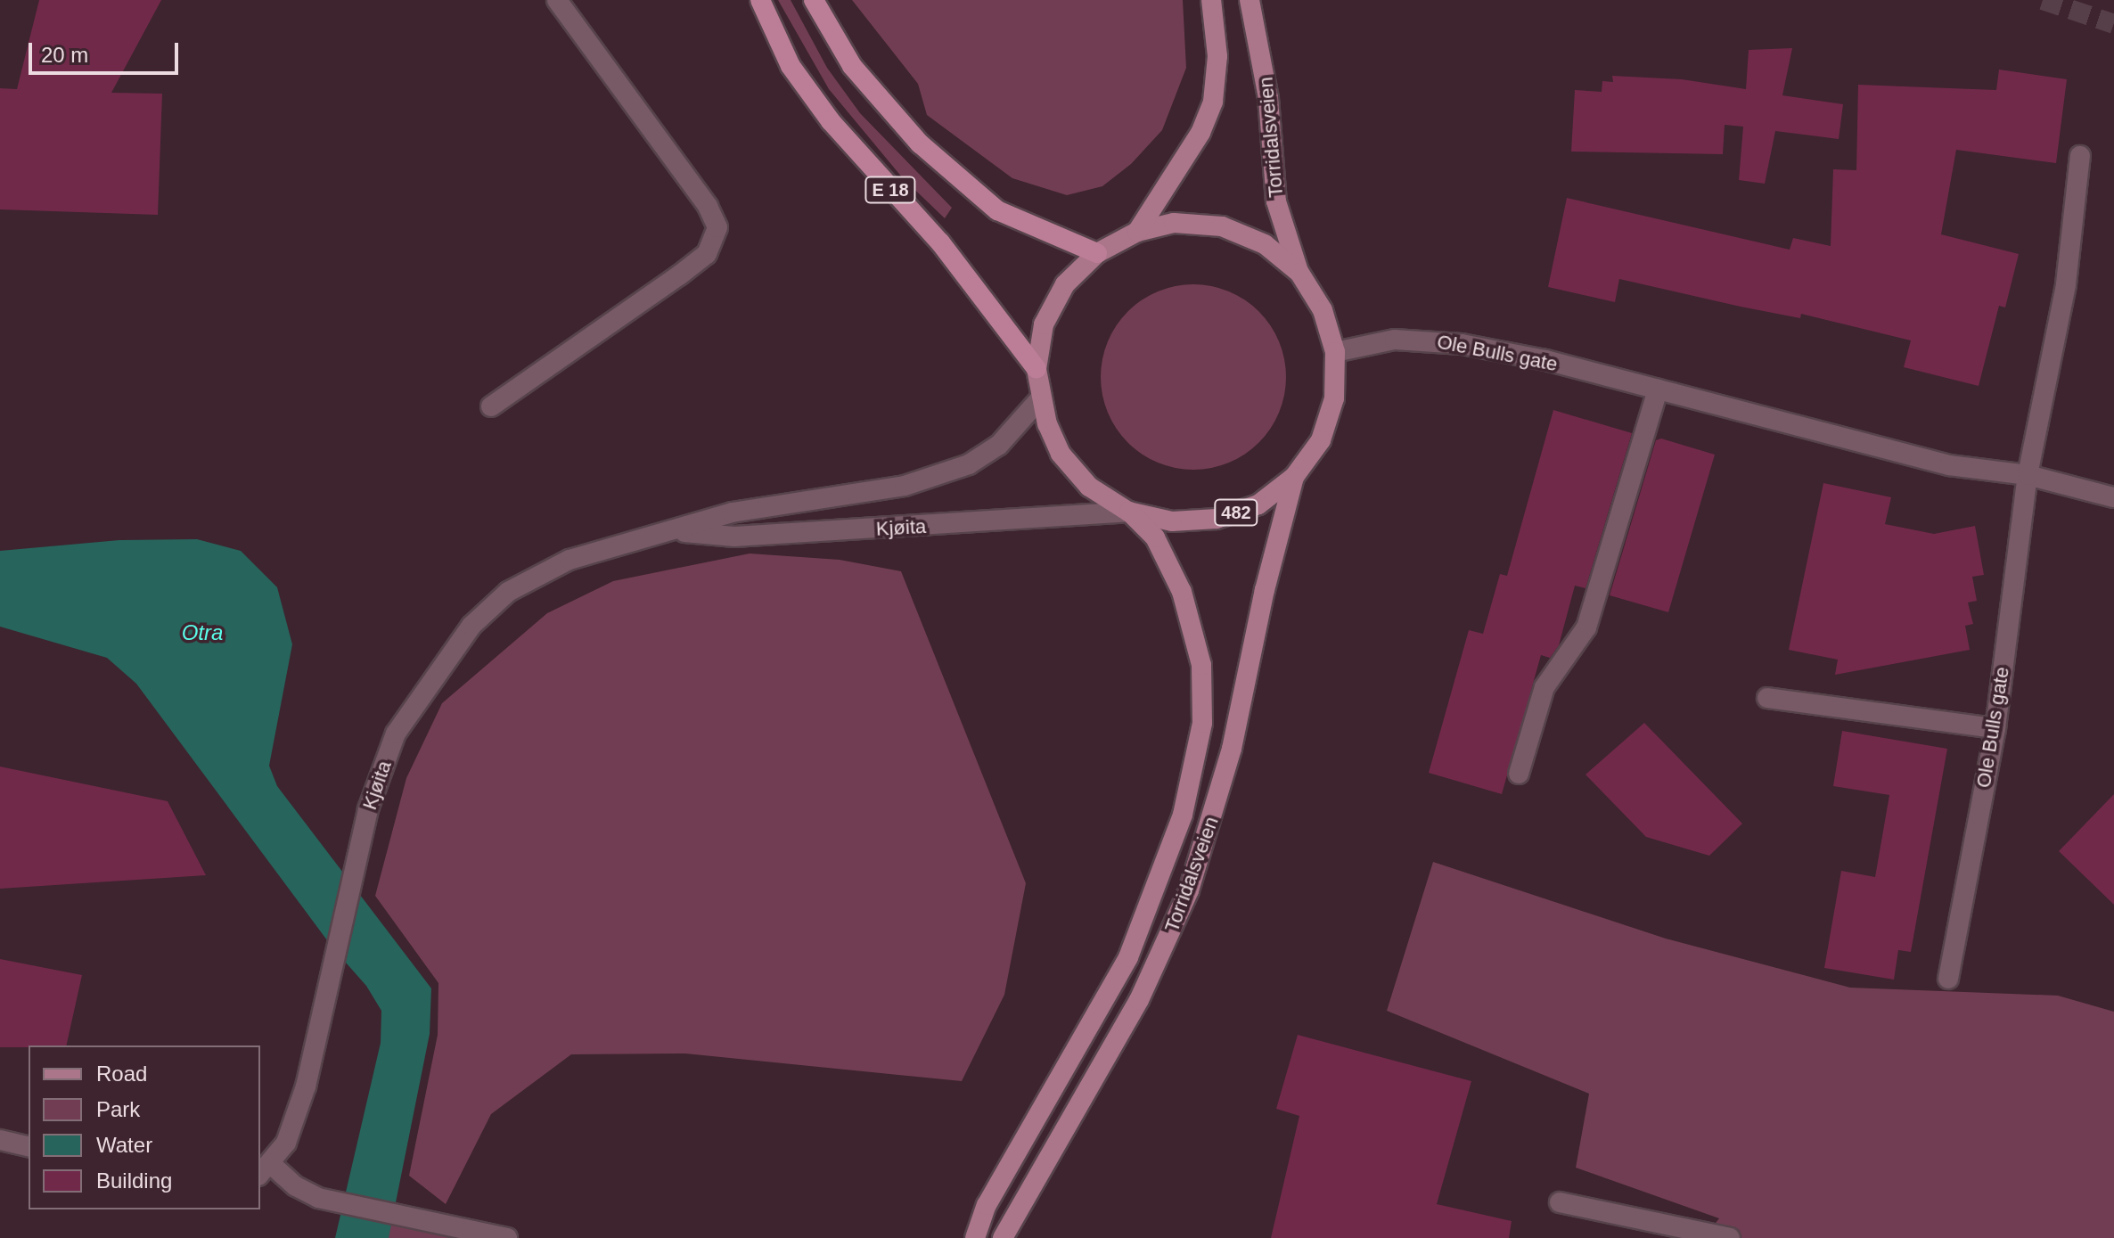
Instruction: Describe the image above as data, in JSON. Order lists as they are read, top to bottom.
{
  "streets": {
    "highway": ["E 18"],
    "main road": ["Torridalsveien", "482"],
    "street": ["Ole Bulls gate", "Kjøita"]
  },
  "crossings": [
    ["Torridalsveien", "482"],
    ["Torridalsveien", "Kjøita"],
    ["E 18", "482"],
    ["Ole Bulls gate", "482"],
    ["482", "Kjøita"]
  ],
  "water": ["Otra"],
  "legend": [
    "Road",
    "Park",
    "Water",
    "Building"
  ],
  "scale_bar": "20 m"
}
